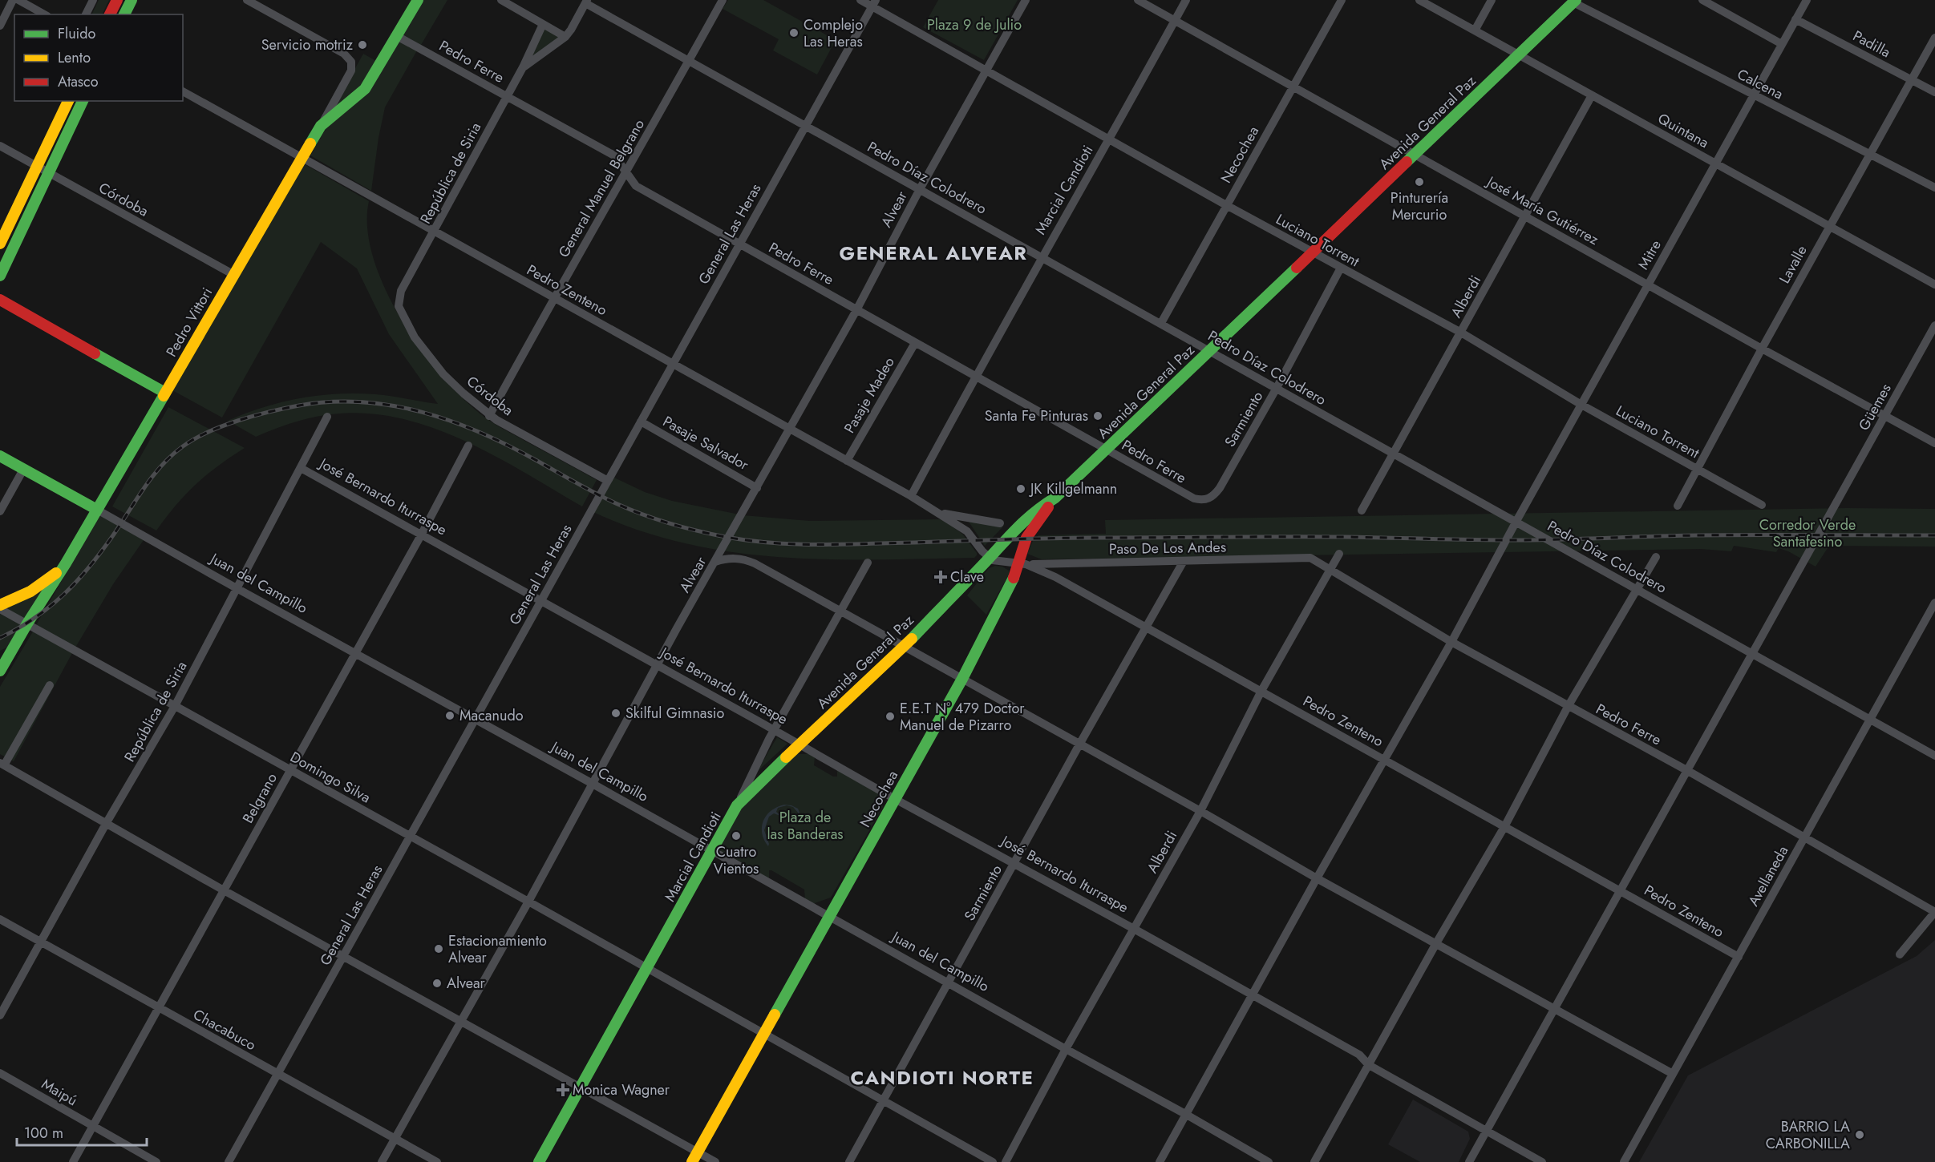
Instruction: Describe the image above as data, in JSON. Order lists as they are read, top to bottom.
{
  "streets": {
    "main road": [
      "Avenida General Paz",
      "Necochea",
      "Marcial Candioti",
      "Pedro Vittori",
      "Juan del Campillo"
    ],
    "street": [
      "Padilla",
      "Pedro Ferre",
      "Calcena",
      "Quintana",
      "República de Siria",
      "Pedro Díaz Colodrero",
      "General Manuel Belgrano",
      "Córdoba",
      "Alvear",
      "José María Gutiérrez",
      "General Las Heras",
      "Luciano Torrent",
      "Mitre",
      "Lavalle",
      "Pedro Zenteno",
      "Alberdi",
      "Pasaje Madeo",
      "Güemes",
      "Sarmiento",
      "Pasaje Salvador",
      "José Bernardo Iturraspe",
      "Paso De Los Andes",
      "Domingo Silva",
      "Belgrano",
      "Avellaneda",
      "Chacabuco",
      "Maipú"
    ]
  },
  "crossings": [
    ["Padilla", "Mitre"],
    ["Padilla", "Lavalle"],
    ["Pedro Ferre", "Avenida General Paz"],
    ["Pedro Ferre", "República de Siria"],
    ["Pedro Ferre", "General Manuel Belgrano"],
    ["Pedro Ferre", "Marcial Candioti"],
    ["Pedro Ferre", "Alvear"],
    ["Pedro Ferre", "General Las Heras"],
    ["Pedro Ferre", "Mitre"],
    ["Pedro Ferre", "Alberdi"],
    ["Pedro Ferre", "Pedro Vittori"],
    ["Pedro Ferre", "Pasaje Madeo"],
    ["Pedro Ferre", "Güemes"],
    ["Pedro Ferre", "Sarmiento"],
    ["Pedro Ferre", "Paso De Los Andes"],
    ["Pedro Ferre", "Avellaneda"],
    ["Calcena", "Avenida General Paz"],
    ["Calcena", "Mitre"],
    ["Calcena", "Lavalle"],
    ["Avenida General Paz", "Quintana"],
    ["Avenida General Paz", "Necochea"],
    ["Avenida General Paz", "Pedro Díaz Colodrero"],
    ["Avenida General Paz", "Marcial Candioti"],
    ["Avenida General Paz", "José María Gutiérrez"],
    ["Avenida General Paz", "Luciano Torrent"],
    ["Avenida General Paz", "Pedro Zenteno"],
    ["Avenida General Paz", "José Bernardo Iturraspe"],
    ["Quintana", "Mitre"],
    ["Quintana", "Lavalle"],
    ["Quintana", "Alberdi"],
    ["Necochea", "Pedro Díaz Colodrero"],
    ["Necochea", "José María Gutiérrez"],
    ["Necochea", "Luciano Torrent"],
    ["Necochea", "Pedro Zenteno"],
    ["Necochea", "José Bernardo Iturraspe"],
    ["Necochea", "Paso De Los Andes"],
    ["Necochea", "Juan del Campillo"],
    ["Necochea", "Domingo Silva"],
    ["República de Siria", "Pedro Díaz Colodrero"],
    ["República de Siria", "Córdoba"],
    ["República de Siria", "Pedro Zenteno"],
    ["República de Siria", "José Bernardo Iturraspe"],
    ["República de Siria", "Juan del Campillo"],
    ["República de Siria", "Domingo Silva"],
    ["República de Siria", "Chacabuco"],
    ["Pedro Díaz Colodrero", "General Manuel Belgrano"],
    ["Pedro Díaz Colodrero", "Marcial Candioti"],
    ["Pedro Díaz Colodrero", "Alvear"],
    ["Pedro Díaz Colodrero", "General Las Heras"],
    ["Pedro Díaz Colodrero", "Mitre"],
    ["Pedro Díaz Colodrero", "Alberdi"],
    ["Pedro Díaz Colodrero", "Güemes"],
    ["Pedro Díaz Colodrero", "Sarmiento"],
    ["Pedro Díaz Colodrero", "Avellaneda"],
    ["General Manuel Belgrano", "Córdoba"],
    ["General Manuel Belgrano", "Pedro Zenteno"],
    ["Marcial Candioti", "José María Gutiérrez"],
    ["Marcial Candioti", "Luciano Torrent"],
    ["Marcial Candioti", "Pedro Zenteno"],
    ["Marcial Candioti", "José Bernardo Iturraspe"],
    ["Marcial Candioti", "Juan del Campillo"],
    ["Marcial Candioti", "Domingo Silva"],
    ["Córdoba", "General Las Heras"],
    ["Córdoba", "Pedro Vittori"],
    ["Alvear", "Luciano Torrent"],
    ["Alvear", "Pedro Zenteno"],
    ["Alvear", "Pasaje Salvador"],
    ["Alvear", "José Bernardo Iturraspe"],
    ["Alvear", "Juan del Campillo"],
    ["Alvear", "Domingo Silva"],
    ["Alvear", "Chacabuco"],
    ["José María Gutiérrez", "Mitre"],
    ["José María Gutiérrez", "Lavalle"],
    ["José María Gutiérrez", "Alberdi"],
    ["José María Gutiérrez", "Güemes"],
    ["General Las Heras", "Luciano Torrent"],
    ["General Las Heras", "Pedro Zenteno"],
    ["General Las Heras", "Pasaje Salvador"],
    ["General Las Heras", "José Bernardo Iturraspe"],
    ["General Las Heras", "Juan del Campillo"],
    ["General Las Heras", "Domingo Silva"],
    ["General Las Heras", "Chacabuco"],
    ["Luciano Torrent", "Mitre"],
    ["Luciano Torrent", "Lavalle"],
    ["Luciano Torrent", "Alberdi"],
    ["Luciano Torrent", "Sarmiento"],
    ["Mitre", "Pedro Zenteno"],
    ["Mitre", "José Bernardo Iturraspe"],
    ["Mitre", "Juan del Campillo"],
    ["Pedro Zenteno", "Alberdi"],
    ["Pedro Zenteno", "Pedro Vittori"],
    ["Pedro Zenteno", "Pasaje Madeo"],
    ["Pedro Zenteno", "Güemes"],
    ["Pedro Zenteno", "Sarmiento"],
    ["Pedro Zenteno", "Paso De Los Andes"],
    ["Pedro Zenteno", "Avellaneda"],
    ["Alberdi", "José Bernardo Iturraspe"],
    ["Alberdi", "Juan del Campillo"],
    ["Pedro Vittori", "Juan del Campillo"],
    ["Pedro Vittori", "Domingo Silva"],
    ["Güemes", "José Bernardo Iturraspe"],
    ["Sarmiento", "José Bernardo Iturraspe"],
    ["Sarmiento", "Paso De Los Andes"],
    ["Sarmiento", "Juan del Campillo"],
    ["Sarmiento", "Domingo Silva"],
    ["José Bernardo Iturraspe", "Belgrano"],
    ["Juan del Campillo", "Belgrano"],
    ["Domingo Silva", "Belgrano"],
    ["Belgrano", "Chacabuco"],
    ["Belgrano", "Maipú"]
  ],
  "districts": ["GENERAL ALVEAR", "CANDIOTI NORTE"],
  "parks": ["Plaza 9 de Julio", "Corredor Verde Santafesino", "Plaza de las Banderas"],
  "places": {
    "other": [
      "Complejo Las Heras",
      "Servicio motriz",
      "Pinturería Mercurio",
      "Santa Fe Pinturas",
      "JK Killgelmann",
      "Skilful Gimnasio",
      "Macanudo",
      "E.E.T N° 479 Doctor Manuel de Pizarro",
      "Cuatro Vientos",
      "Estacionamiento Alvear",
      "Alvear",
      "BARRIO LA CARBONILLA"
    ],
    "health": ["Clave", "Monica Wagner"]
  },
  "legend": ["Fluido", "Lento", "Atasco"],
  "scale_bar": "100 m"
}
